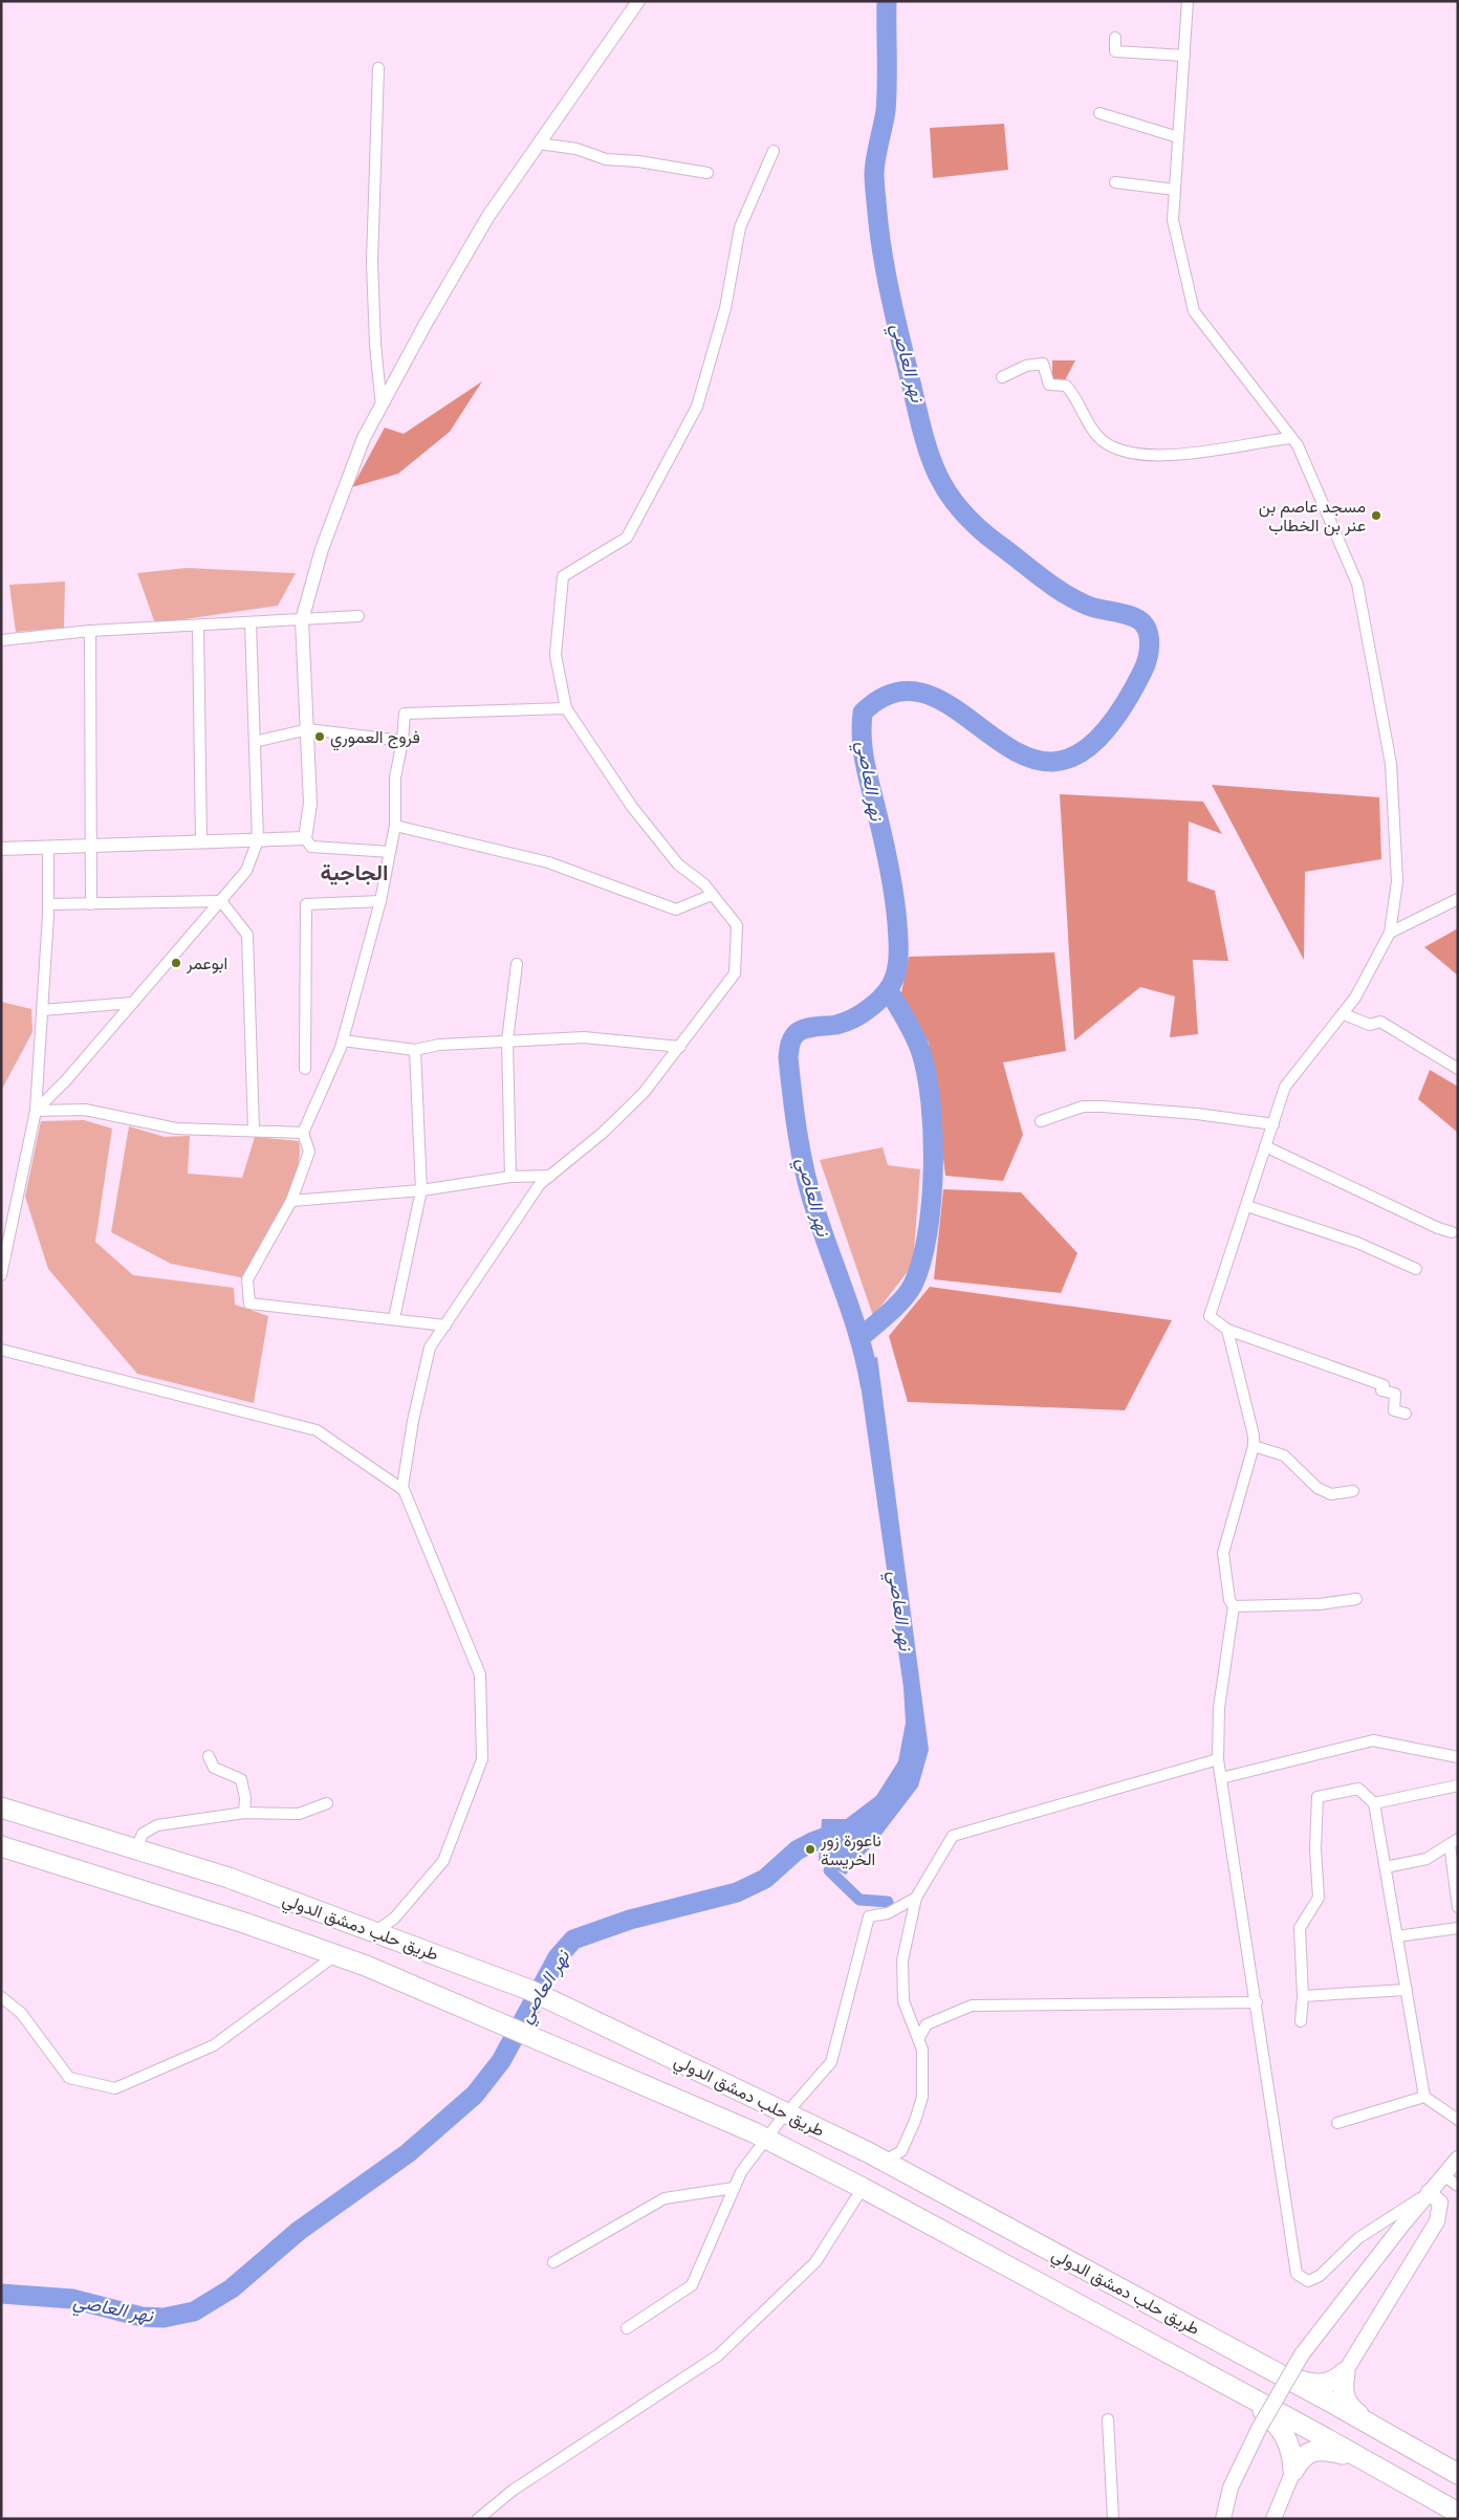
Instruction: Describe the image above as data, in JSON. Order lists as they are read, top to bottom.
{
  "streets": {
    "highway": ["طريق حلب دمشق الدولي"]
  },
  "districts": ["الجاجية"],
  "water": ["نهر العاصي"],
  "places": [
    "مسجد عاصم بن عنر بن الخطاب",
    "فروج العموري",
    "ابوعمر",
    "ناعورة زور الخريسة"
  ]
}
